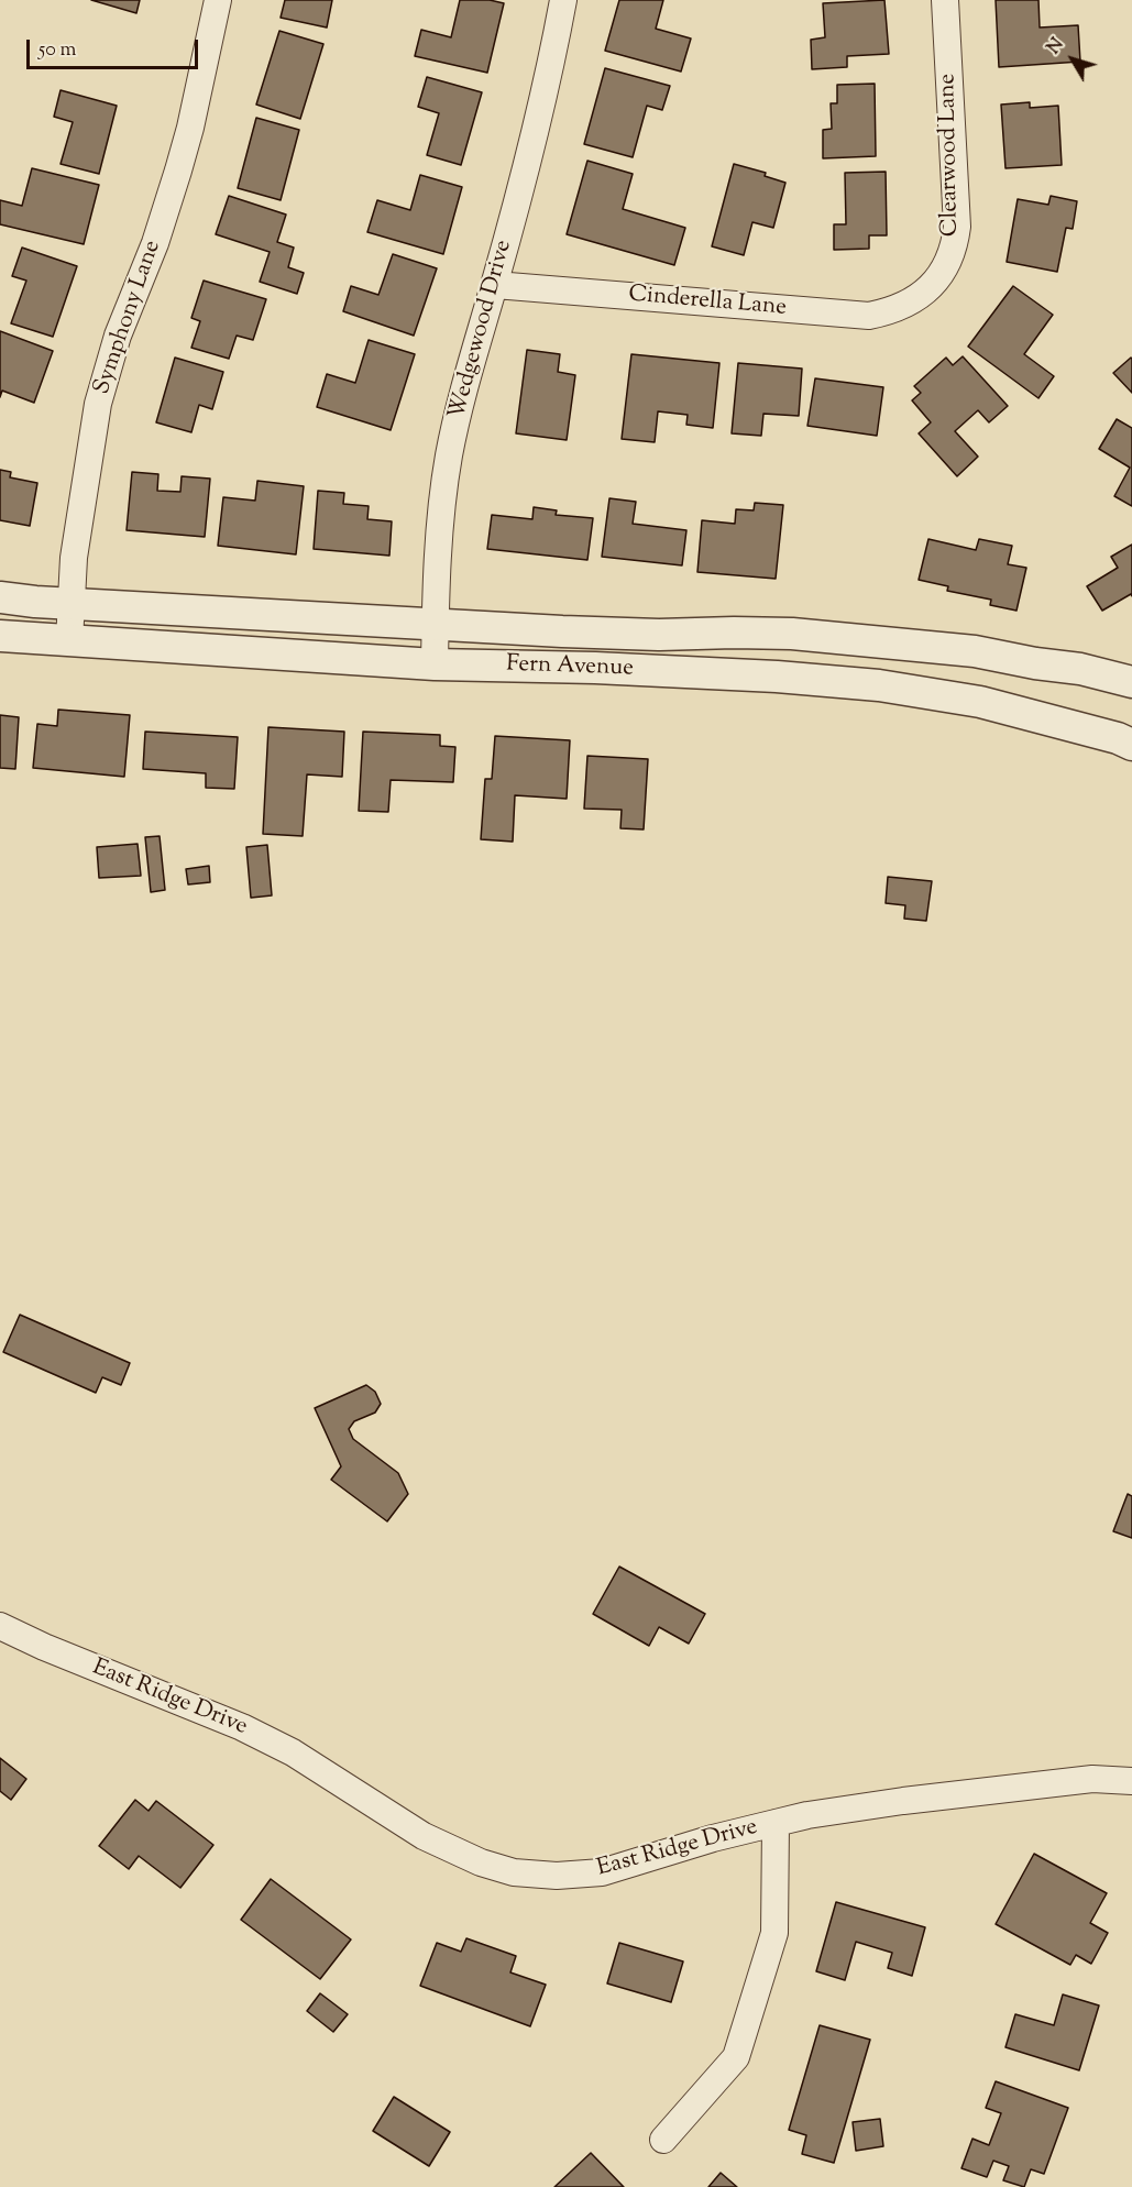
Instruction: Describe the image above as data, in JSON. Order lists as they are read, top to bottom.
{
  "streets": {
    "street": [
      "Clearwood Lane",
      "Cinderella Lane",
      "Symphony Lane",
      "Wedgewood Drive",
      "Fern Avenue",
      "East Ridge Drive"
    ]
  },
  "crossings": [
    ["Clearwood Lane", "Cinderella Lane"],
    ["Cinderella Lane", "Wedgewood Drive"],
    ["Symphony Lane", "Fern Avenue"],
    ["Wedgewood Drive", "Fern Avenue"]
  ],
  "scale_bar": "50 m",
  "north": "top left"
}
